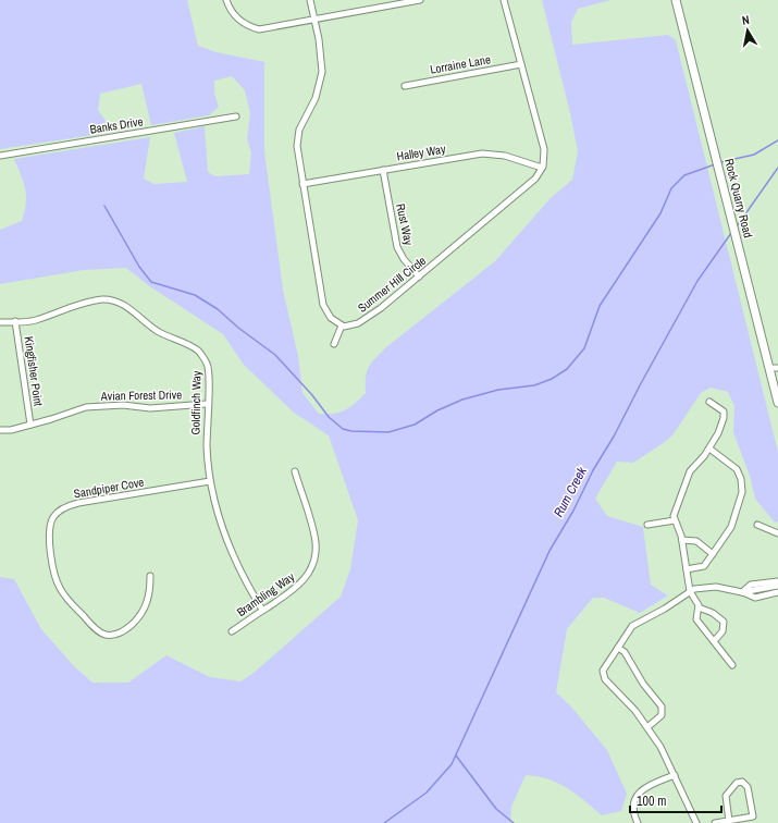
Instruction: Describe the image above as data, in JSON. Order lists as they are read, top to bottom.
{
  "streets": {
    "street": [
      "Lorraine Lane",
      "Banks Drive",
      "Halley Way",
      "Rock Quarry Road",
      "Rust Way",
      "Summer Hill Circle",
      "Kingfisher Point",
      "Avian Forest Drive",
      "Goldfinch Way",
      "Sandpiper Cove",
      "Brambling Way"
    ]
  },
  "crossings": [
    ["Halley Way", "Rust Way"],
    ["Halley Way", "Summer Hill Circle"],
    ["Rust Way", "Summer Hill Circle"],
    ["Kingfisher Point", "Avian Forest Drive"],
    ["Kingfisher Point", "Goldfinch Way"],
    ["Avian Forest Drive", "Goldfinch Way"],
    ["Goldfinch Way", "Sandpiper Cove"],
    ["Goldfinch Way", "Brambling Way"]
  ],
  "water": ["Rum Creek"],
  "scale_bar": "100 m",
  "north": "top"
}
